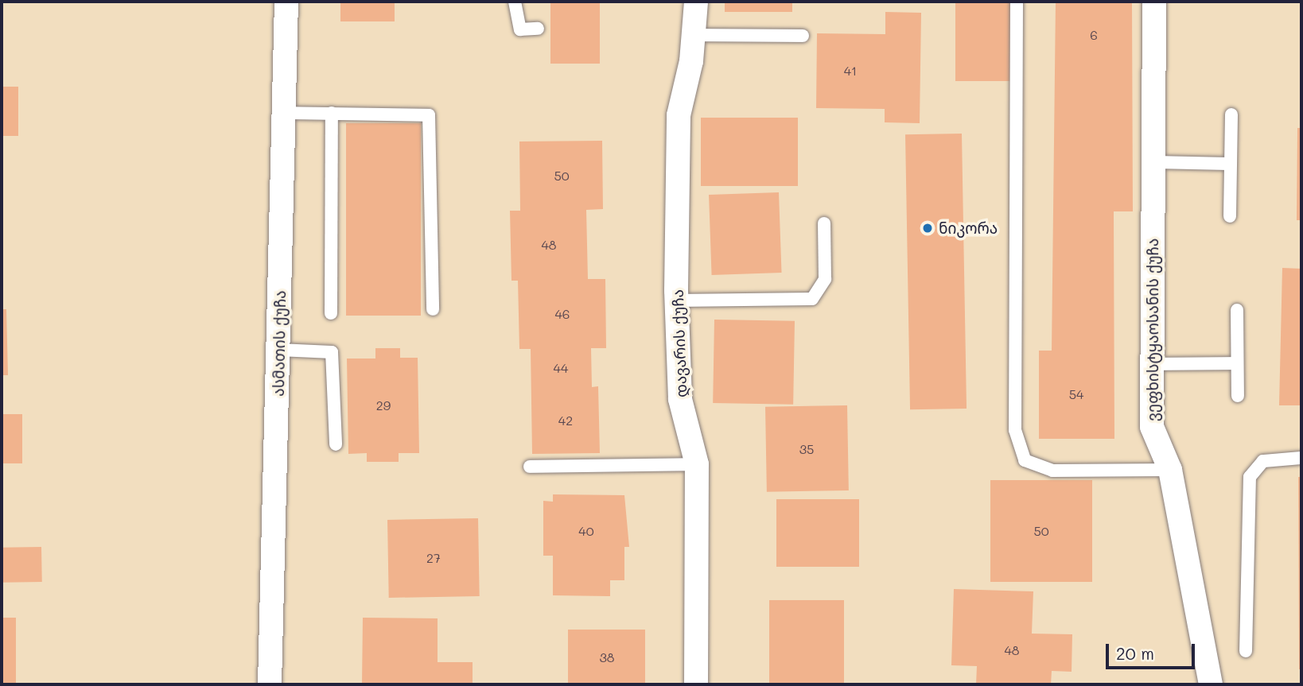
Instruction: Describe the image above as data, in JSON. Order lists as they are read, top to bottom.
{
  "streets": {
    "street": ["ვეფხისტყაოსანის ქუჩა", "ასმათის ქუჩა", "დავარის ქუჩა"]
  },
  "places": ["ნიკორა"],
  "house_numbers": [
    "6",
    "41",
    "50",
    "48",
    "46",
    "44",
    "54",
    "29",
    "42",
    "35",
    "40",
    "50",
    "27",
    "48",
    "38"
  ],
  "scale_bar": "20 m"
}
